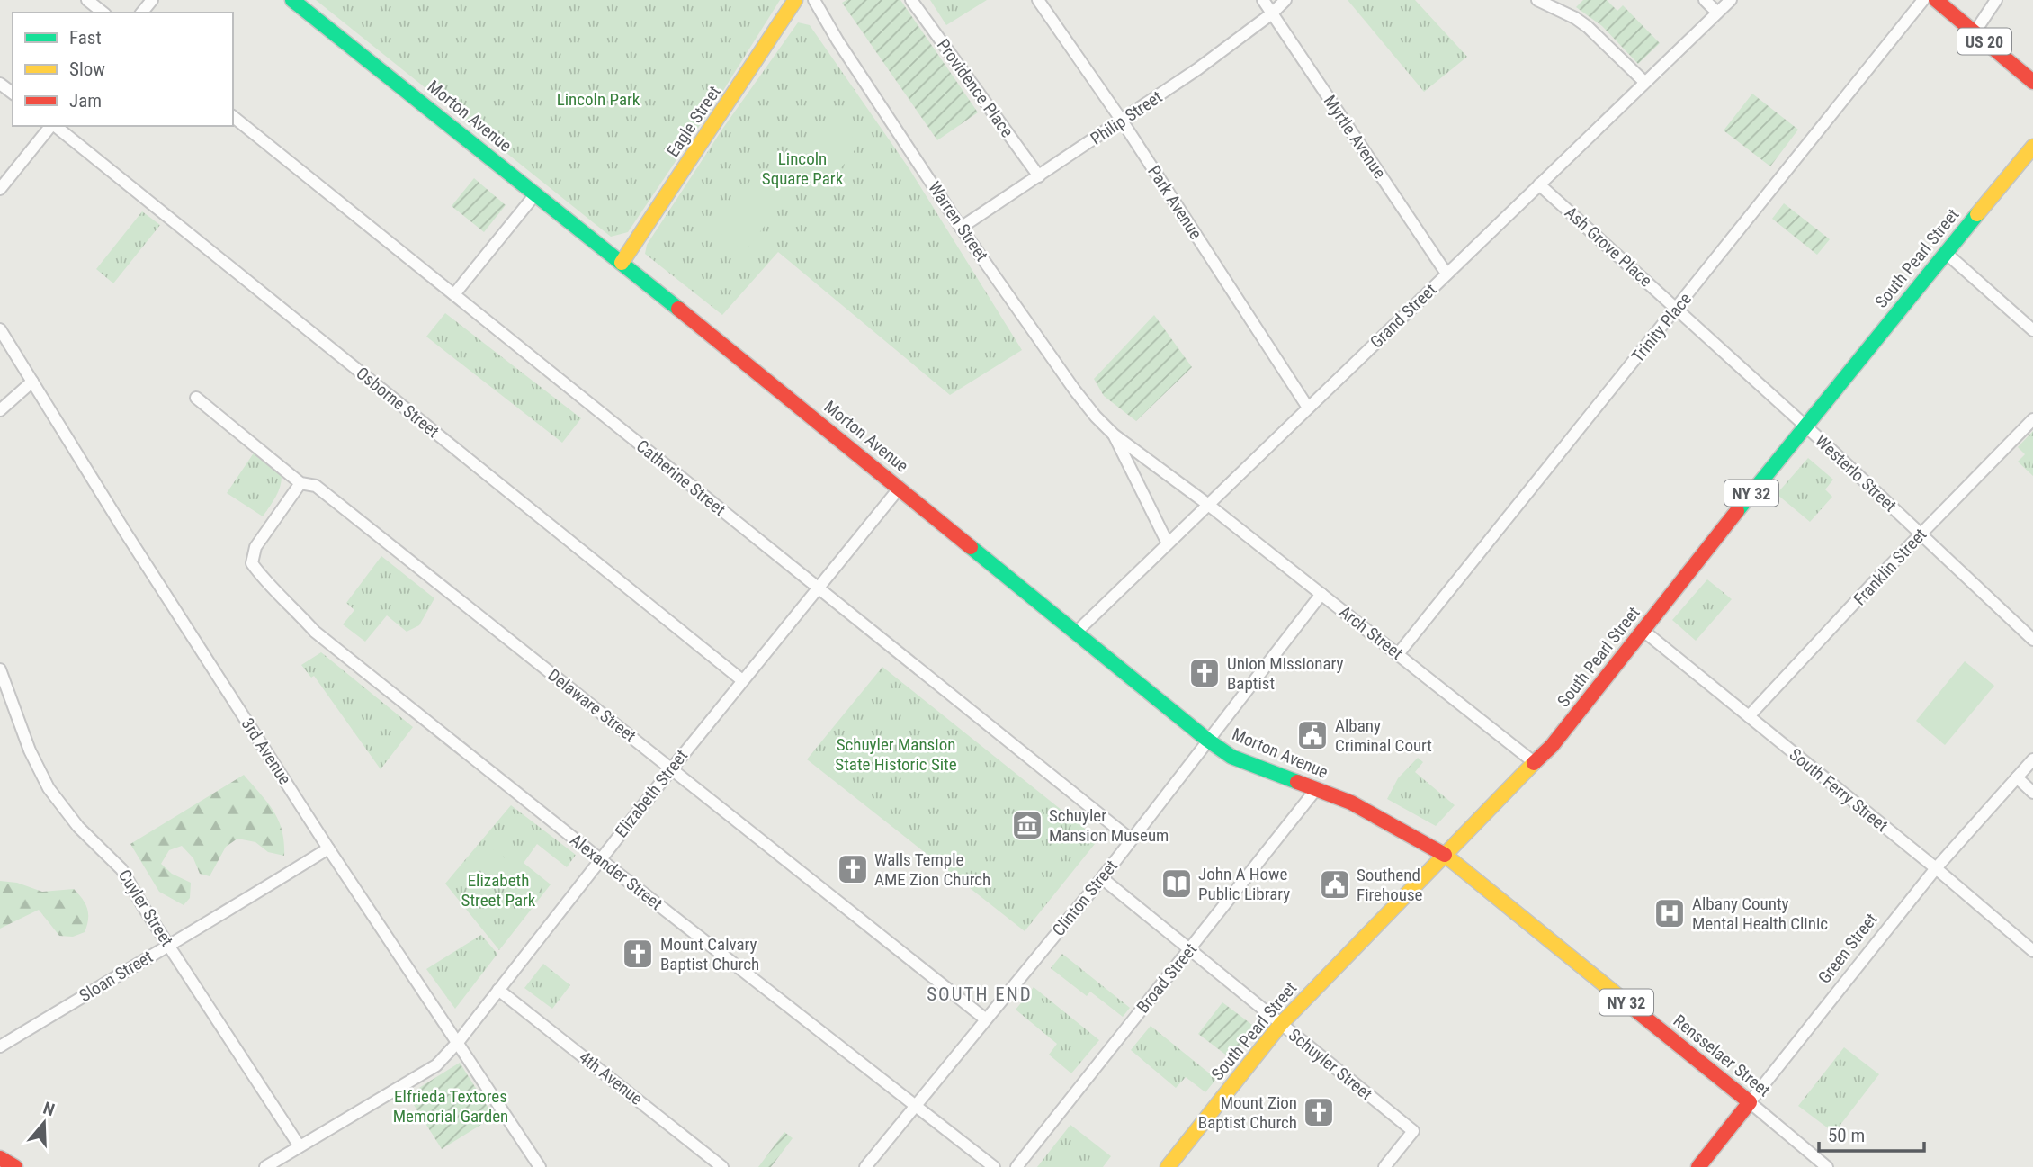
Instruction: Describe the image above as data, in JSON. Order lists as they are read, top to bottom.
{
  "streets": {
    "main road": [
      "US 20",
      "Morton Avenue",
      "Eagle Street",
      "South Pearl Street",
      "NY 32",
      "Green Street",
      "Rensselaer Street"
    ],
    "street": [
      "Providence Place",
      "Philip Street",
      "Myrtle Avenue",
      "Park Avenue",
      "Warren Street",
      "Ash Grove Place",
      "Grand Street",
      "Trinity Place",
      "Osborne Street",
      "Westerlo Street",
      "Catherine Street",
      "Franklin Street",
      "Arch Street",
      "Delaware Street",
      "3rd Avenue",
      "South Ferry Street",
      "Elizabeth Street",
      "Alexander Street",
      "Clinton Street",
      "Cuyler Street",
      "Sloan Street",
      "Broad Street",
      "Schuyler Street",
      "4th Avenue"
    ]
  },
  "crossings": [
    ["Providence Place", "Philip Street"],
    ["Morton Avenue", "Eagle Street"],
    ["Morton Avenue", "South Pearl Street"],
    ["Morton Avenue", "Grand Street"],
    ["Morton Avenue", "Elizabeth Street"],
    ["Morton Avenue", "Clinton Street"],
    ["Morton Avenue", "Broad Street"],
    ["Morton Avenue", "Rensselaer Street"],
    ["Philip Street", "Myrtle Avenue"],
    ["Philip Street", "Park Avenue"],
    ["Philip Street", "Warren Street"],
    ["Myrtle Avenue", "Grand Street"],
    ["Park Avenue", "Grand Street"],
    ["Warren Street", "Grand Street"],
    ["Warren Street", "Arch Street"],
    ["Ash Grove Place", "Grand Street"],
    ["Ash Grove Place", "Trinity Place"],
    ["Ash Grove Place", "Westerlo Street"],
    ["South Pearl Street", "Westerlo Street"],
    ["South Pearl Street", "Arch Street"],
    ["South Pearl Street", "South Ferry Street"],
    ["South Pearl Street", "Rensselaer Street"],
    ["South Pearl Street", "Schuyler Street"],
    ["Grand Street", "Arch Street"],
    ["Trinity Place", "Westerlo Street"],
    ["Trinity Place", "Arch Street"],
    ["Osborne Street", "Elizabeth Street"],
    ["Westerlo Street", "Franklin Street"],
    ["Catherine Street", "Elizabeth Street"],
    ["Catherine Street", "Clinton Street"],
    ["Franklin Street", "South Ferry Street"],
    ["Arch Street", "Clinton Street"],
    ["Delaware Street", "Elizabeth Street"],
    ["Delaware Street", "Alexander Street"],
    ["Delaware Street", "Clinton Street"],
    ["3rd Avenue", "Elizabeth Street"],
    ["3rd Avenue", "Sloan Street"],
    ["South Ferry Street", "Green Street"],
    ["Elizabeth Street", "Alexander Street"],
    ["Elizabeth Street", "Cuyler Street"],
    ["Elizabeth Street", "4th Avenue"],
    ["Alexander Street", "Clinton Street"],
    ["Clinton Street", "Schuyler Street"],
    ["Cuyler Street", "Sloan Street"],
    ["Green Street", "Rensselaer Street"],
    ["Broad Street", "Schuyler Street"]
  ],
  "districts": ["SOUTH END"],
  "parks": [
    "Lincoln Park",
    "Lincoln Square Park",
    "Schuyler Mansion State Historic Site",
    "Elizabeth Street Park",
    "Elfrieda Textores Memorial Garden"
  ],
  "places": {
    "church": [
      "Union Missionary Baptist",
      "Walls Temple AME Zion Church",
      "Mount Calvary Baptist Church",
      "Mount Zion Baptist Church"
    ],
    "public building": ["Albany Criminal Court", "Southend Firehouse"],
    "museum": ["Schuyler Mansion Museum"],
    "library": ["John A Howe Public Library"],
    "hospital": ["Albany County Mental Health Clinic"]
  },
  "legend": ["Fast", "Slow", "Jam"],
  "scale_bar": "50 m",
  "north": "top"
}
